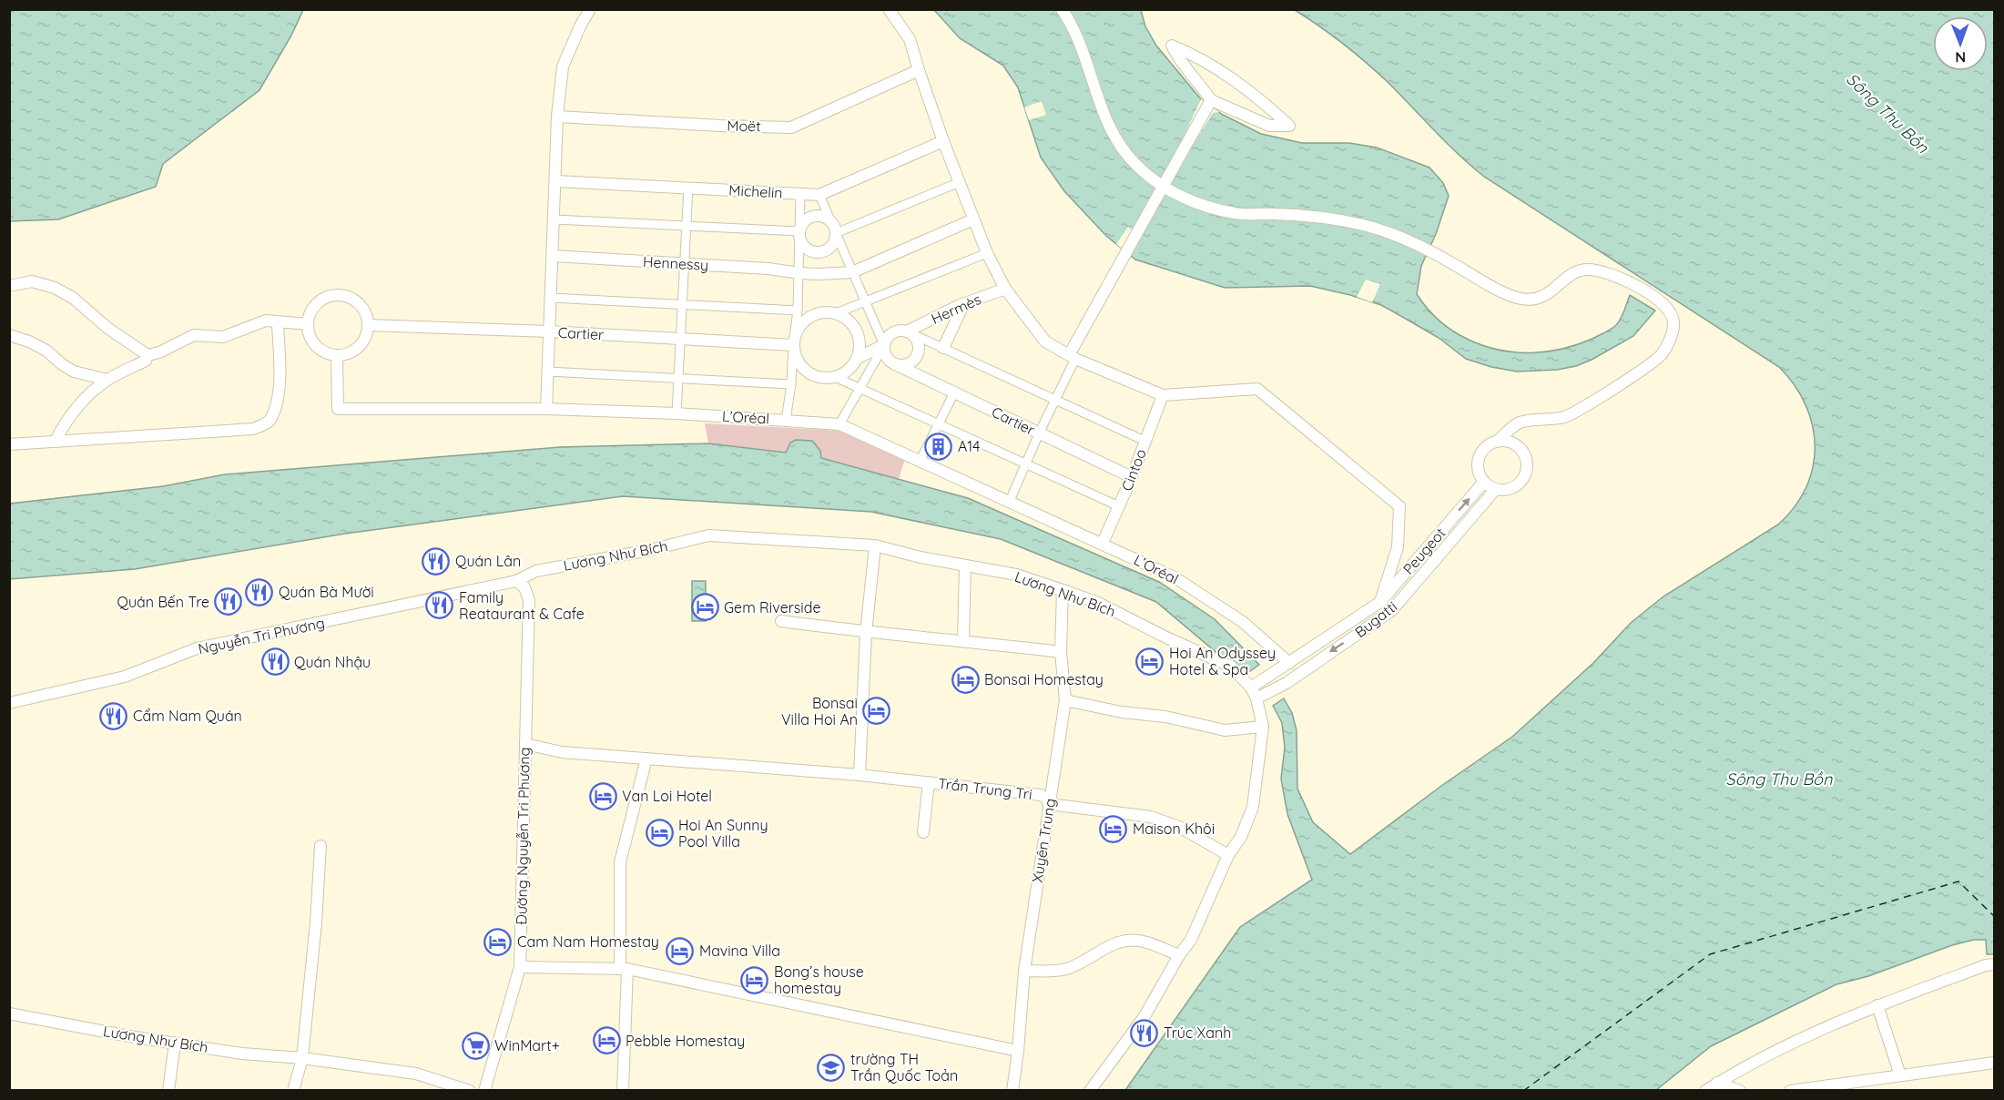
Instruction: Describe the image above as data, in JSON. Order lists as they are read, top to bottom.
{
  "streets": {
    "street": [
      "Moët",
      "Michelin",
      "Hennessy",
      "Hermès",
      "Cartier",
      "L’Oréal",
      "Cintoo",
      "Peugeot",
      "Lương Như Bích",
      "Bugatti",
      "Nguyễn Tri Phương",
      "Trần Trung Tri",
      "Đường Nguyễn Tri Phương",
      "Xuyên Trung"
    ]
  },
  "crossings": [
    ["Hermès", "Cartier"],
    ["Cartier", "L’Oréal"],
    ["Cartier", "Cintoo"],
    ["L’Oréal", "Cintoo"],
    ["L’Oréal", "Peugeot"],
    ["Peugeot", "Lương Như Bích"],
    ["Peugeot", "Bugatti"],
    ["Lương Như Bích", "Bugatti"],
    ["Lương Như Bích", "Nguyễn Tri Phương"],
    ["Lương Như Bích", "Trần Trung Tri"],
    ["Lương Như Bích", "Đường Nguyễn Tri Phương"],
    ["Lương Như Bích", "Xuyên Trung"],
    ["Nguyễn Tri Phương", "Đường Nguyễn Tri Phương"],
    ["Trần Trung Tri", "Đường Nguyễn Tri Phương"],
    ["Trần Trung Tri", "Xuyên Trung"]
  ],
  "one_way": ["Peugeot", "Bugatti"],
  "water": ["Sông Thu Bồn"],
  "places": {
    "building": ["A14"],
    "restaurant": [
      "Quán Lân",
      "Quán Bà Mười",
      "Quán Bến Tre",
      "Family Reataurant & Cafe",
      "Quán Nhậu",
      "Cẩm Nam Quán",
      "Trúc Xanh"
    ],
    "hotel": [
      "Gem Riverside",
      "Hoi An Odyssey Hotel & Spa",
      "Bonsai Homestay",
      "Bonsai Villa Hoi An",
      "Van Loi Hotel",
      "Maison Khôi",
      "Hoi An Sunny Pool Villa",
      "Cam Nam Homestay",
      "Mavina Villa",
      "Bong’s house homestay",
      "Pebble Homestay"
    ],
    "supermarket": ["WinMart+"],
    "school or university": ["trường TH Trần Quốc Toản"]
  },
  "north": "bottom"
}
